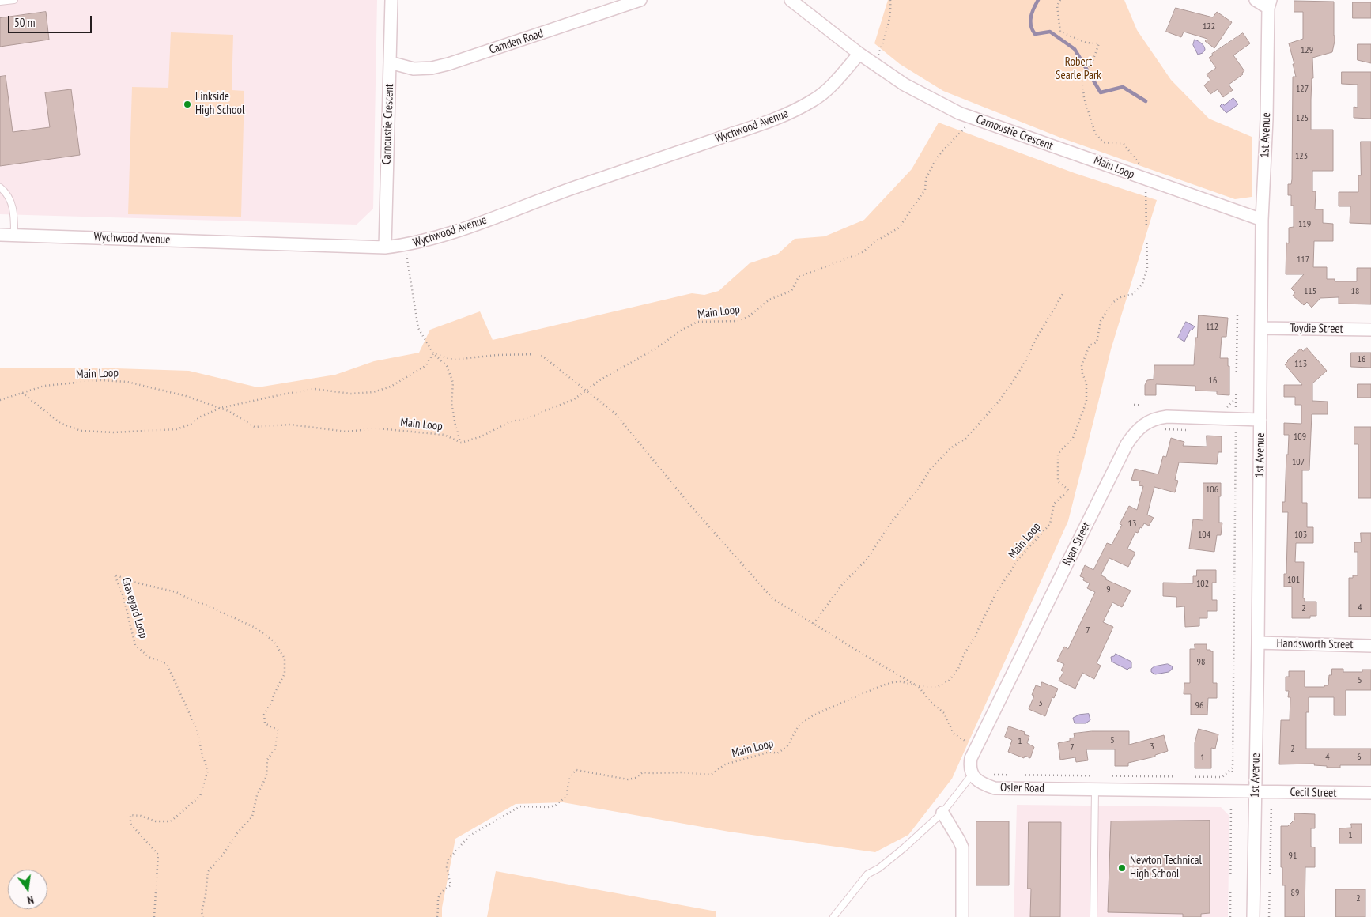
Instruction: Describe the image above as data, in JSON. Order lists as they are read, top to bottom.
{
  "streets": {
    "street": [
      "Camden Road",
      "Carnoustie Crescent",
      "Wychwood Avenue",
      "1st Avenue",
      "Toydie Street",
      "Ryan Street",
      "Handsworth Street",
      "Osler Road",
      "Cecil Street"
    ],
    "path": ["Main Loop", "Graveyard Loop"]
  },
  "crossings": [
    ["Camden Road", "Carnoustie Crescent"],
    ["Carnoustie Crescent", "Wychwood Avenue"],
    ["Carnoustie Crescent", "1st Avenue"],
    ["Carnoustie Crescent", "Main Loop"],
    ["1st Avenue", "Toydie Street"],
    ["1st Avenue", "Ryan Street"],
    ["1st Avenue", "Handsworth Street"],
    ["1st Avenue", "Osler Road"],
    ["1st Avenue", "Cecil Street"],
    ["Ryan Street", "Osler Road"],
    ["Osler Road", "Cecil Street"]
  ],
  "parks": ["Robert Searle Park"],
  "places": ["Linkside High School", "Newton Technical High School"],
  "house_numbers": [
    "122",
    "129",
    "127",
    "125",
    "123",
    "119",
    "117",
    "115",
    "18",
    "112",
    "16",
    "113",
    "16",
    "109",
    "107",
    "106",
    "13",
    "104",
    "103",
    "101",
    "102",
    "9",
    "4",
    "2",
    "7",
    "98",
    "5",
    "3",
    "96",
    "5",
    "1",
    "3",
    "7",
    "2",
    "4",
    "6",
    "1",
    "1",
    "91",
    "89",
    "2"
  ],
  "scale_bar": "50 m",
  "north": "bottom"
}
